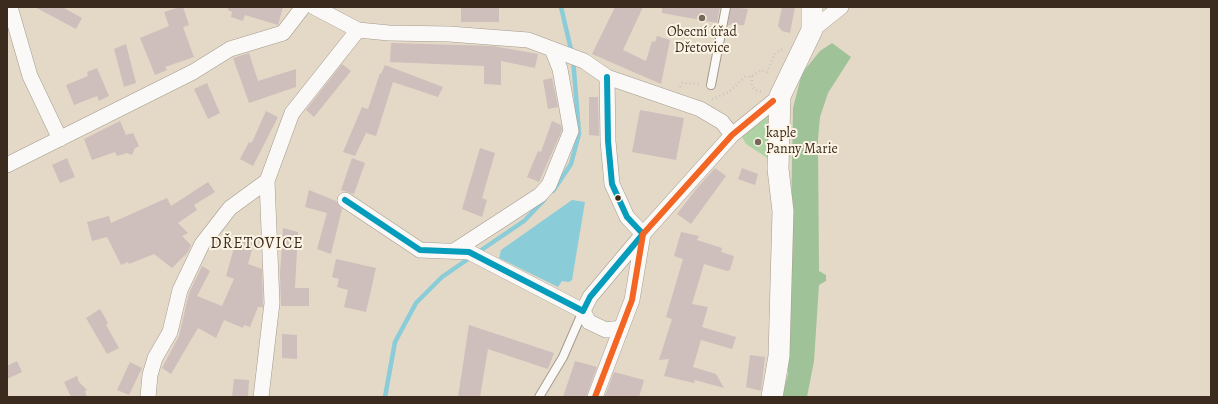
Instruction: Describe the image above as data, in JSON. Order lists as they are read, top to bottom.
{
  "districts": ["DŘETOVICE"],
  "places": ["Obecní úřad Dřetovice", "kaple Panny Marie"]
}
